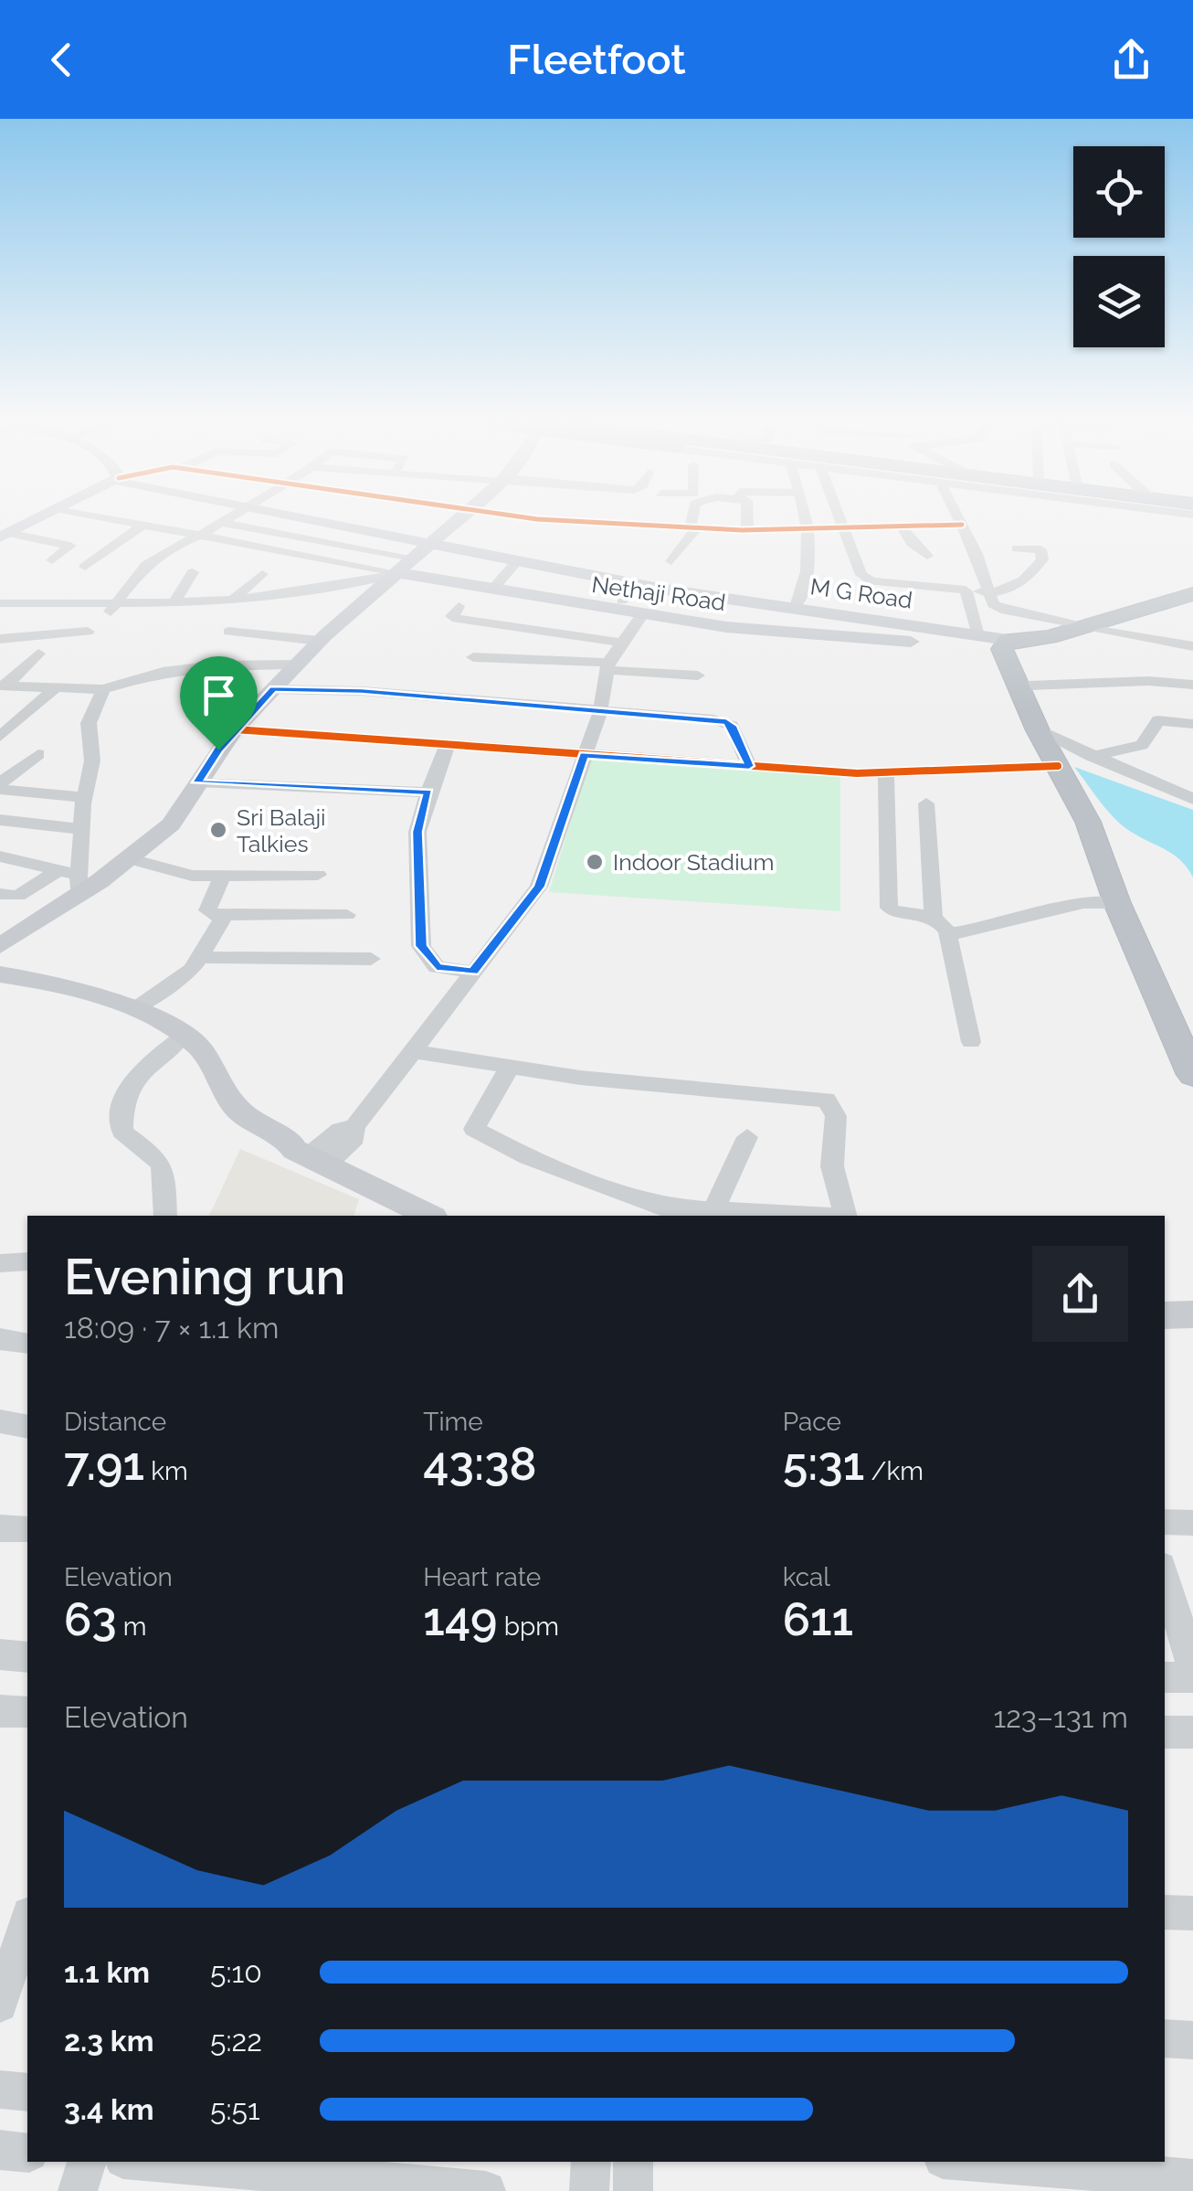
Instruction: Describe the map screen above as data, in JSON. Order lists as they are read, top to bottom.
{
  "streets": {
    "main road": ["Nethaji Road", "M G Road"]
  },
  "crossings": [
    ["Nethaji Road", "M G Road"]
  ],
  "places": ["Sri Balaji Talkies", "Indoor Stadium"],
  "page": {
    "header": "Fleetfoot",
    "heading": ["Evening run", "18:09 · 7 × 1.1 km"],
    "stats": [
      ["Distance", "7.91 km"],
      ["Time", "43:38"],
      ["Pace", "5:31 /km"],
      ["Elevation", "63 m"],
      ["Heart rate", "149 bpm"],
      ["kcal", "611"]
    ],
    "chart": ["Elevation", "123–131 m"],
    "list": [
      {
        "name": "1.1 km",
        "note": "5:10"
      },
      {
        "name": "2.3 km",
        "note": "5:22"
      },
      {
        "name": "3.4 km",
        "note": "5:51"
      }
    ]
  }
}
